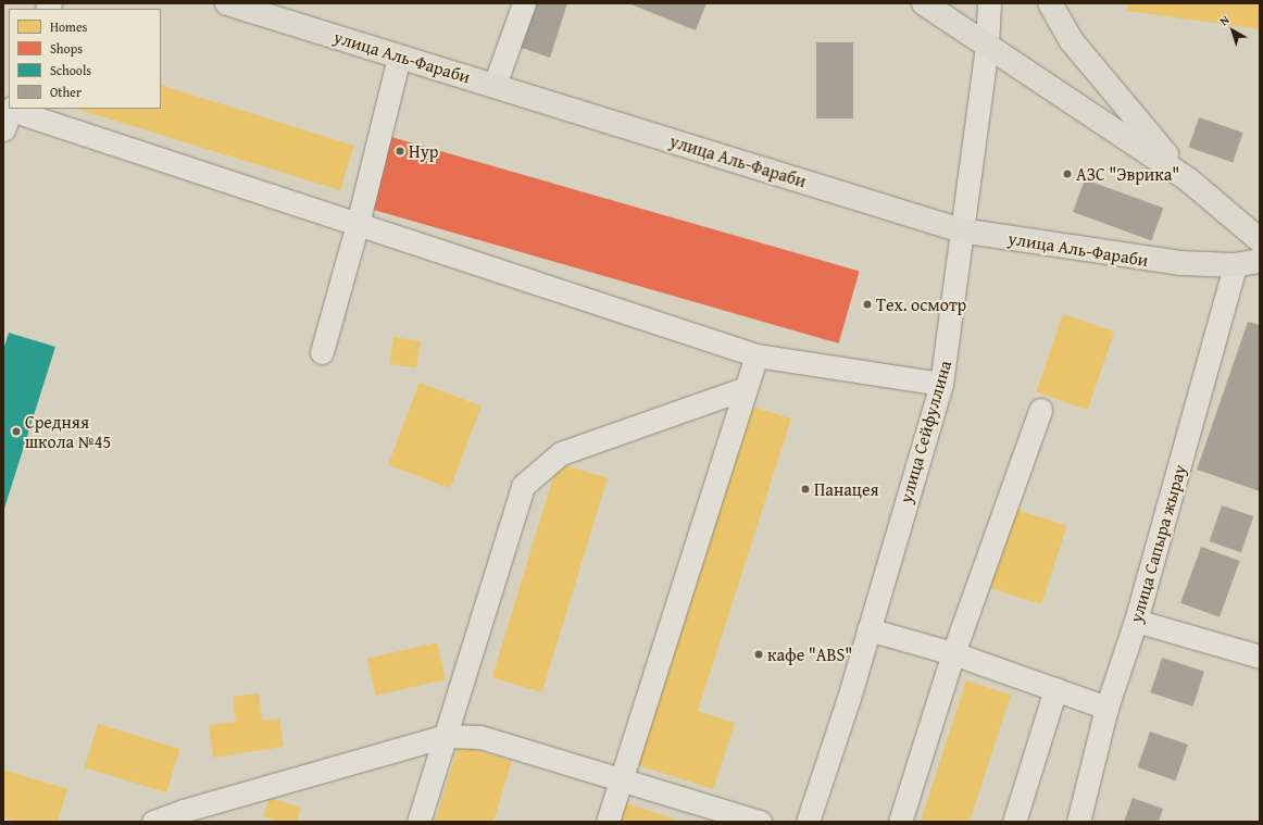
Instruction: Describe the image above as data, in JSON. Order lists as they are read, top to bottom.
{
  "streets": {
    "main road": ["улица Аль-Фараби"],
    "street": ["улица Сейфуллина", "улица Сапыра жырау"]
  },
  "crossings": [
    ["улица Аль-Фараби", "улица Сейфуллина"],
    ["улица Аль-Фараби", "улица Сапыра жырау"]
  ],
  "places": [
    "Нур",
    "АЗС \"Эврика\"",
    "Тех. осмотр",
    "Средняя школа №45",
    "Панацея",
    "кафе \"ABS\""
  ],
  "legend": [
    "Homes",
    "Shops",
    "Schools",
    "Other"
  ],
  "north": "top left"
}
